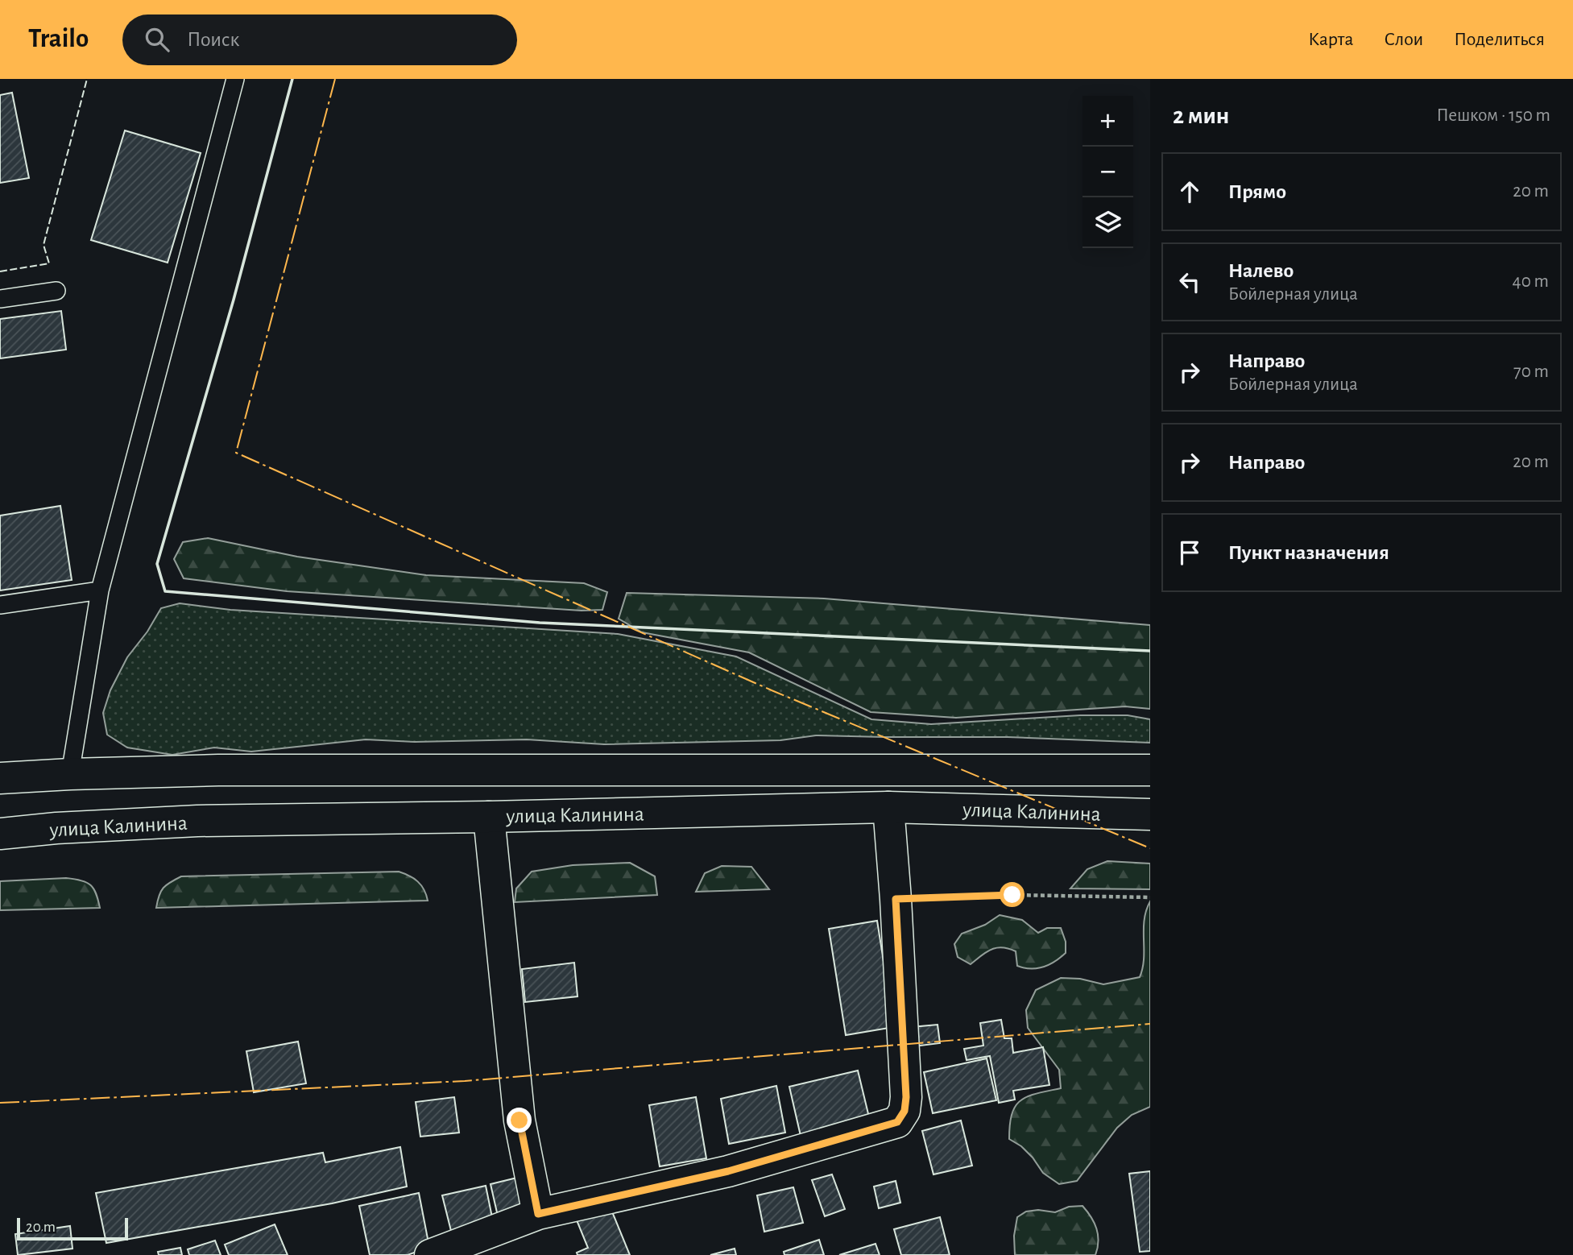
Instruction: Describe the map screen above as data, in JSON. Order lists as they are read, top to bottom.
{
  "streets": {
    "main road": ["улица Калинина"]
  },
  "scale_bar": "20 m",
  "page": {
    "header": "Trailo",
    "search": "Поиск",
    "nav": ["Карта", "Слои", "Поделиться"],
    "heading": ["2 мин", "Пешком · 150 m"],
    "map_buttons": ["+", "−"],
    "list": [
      ["Прямо", "20 m"],
      ["Налево", "Бойлерная улица", "40 m"],
      ["Направо", "Бойлерная улица", "70 m"],
      ["Направо", "20 m"],
      "Пункт назначения"
    ],
    "scale": "20 m"
  }
}
